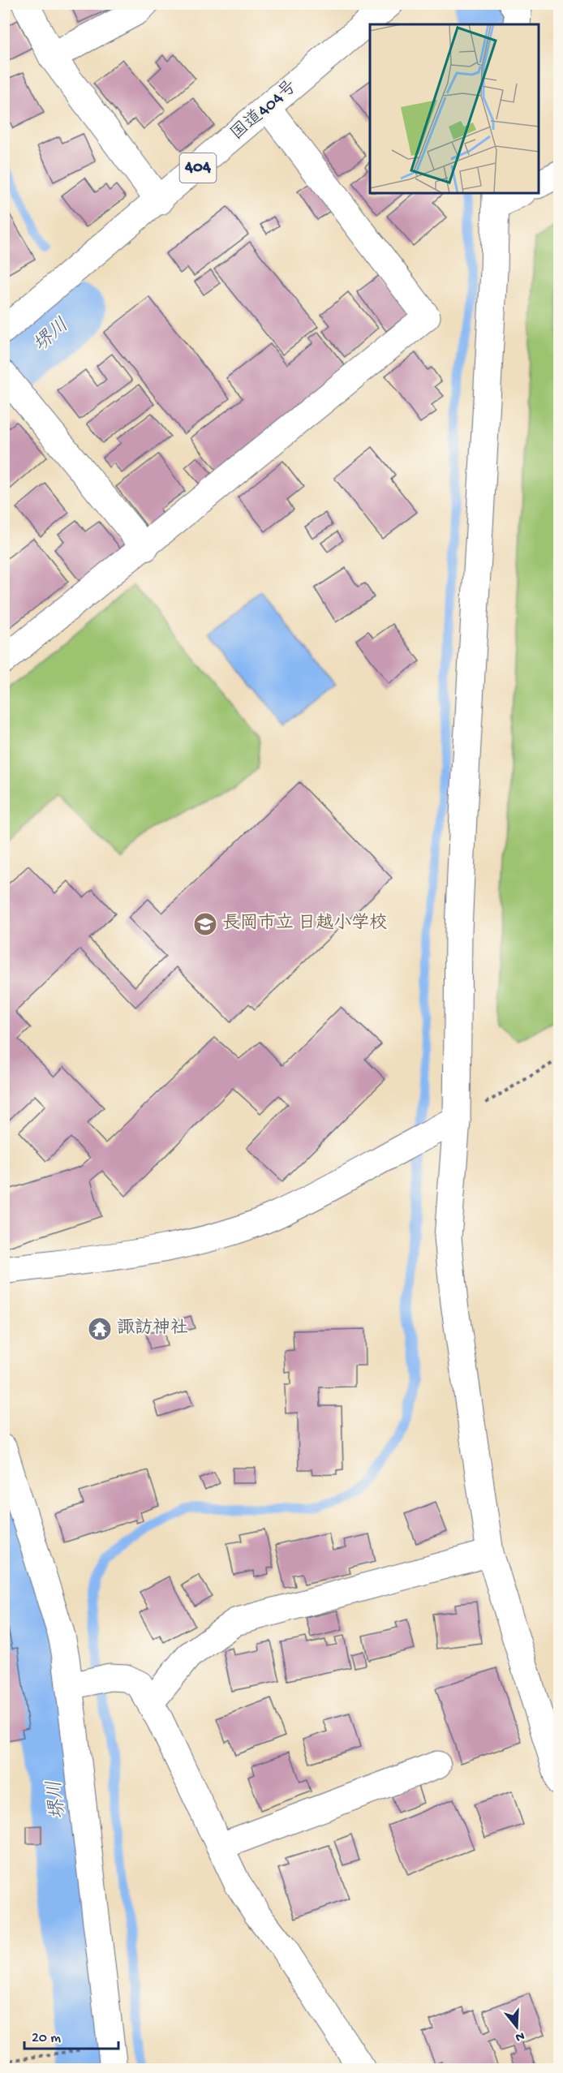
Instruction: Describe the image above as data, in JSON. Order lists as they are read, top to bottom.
{
  "streets": {
    "main road": ["国道404号", "404"]
  },
  "water": ["堺川"],
  "places": {
    "school or university": ["長岡市立 日越小学校"],
    "temple": ["諏訪神社"]
  },
  "scale_bar": "20 m",
  "north": "bottom"
}
